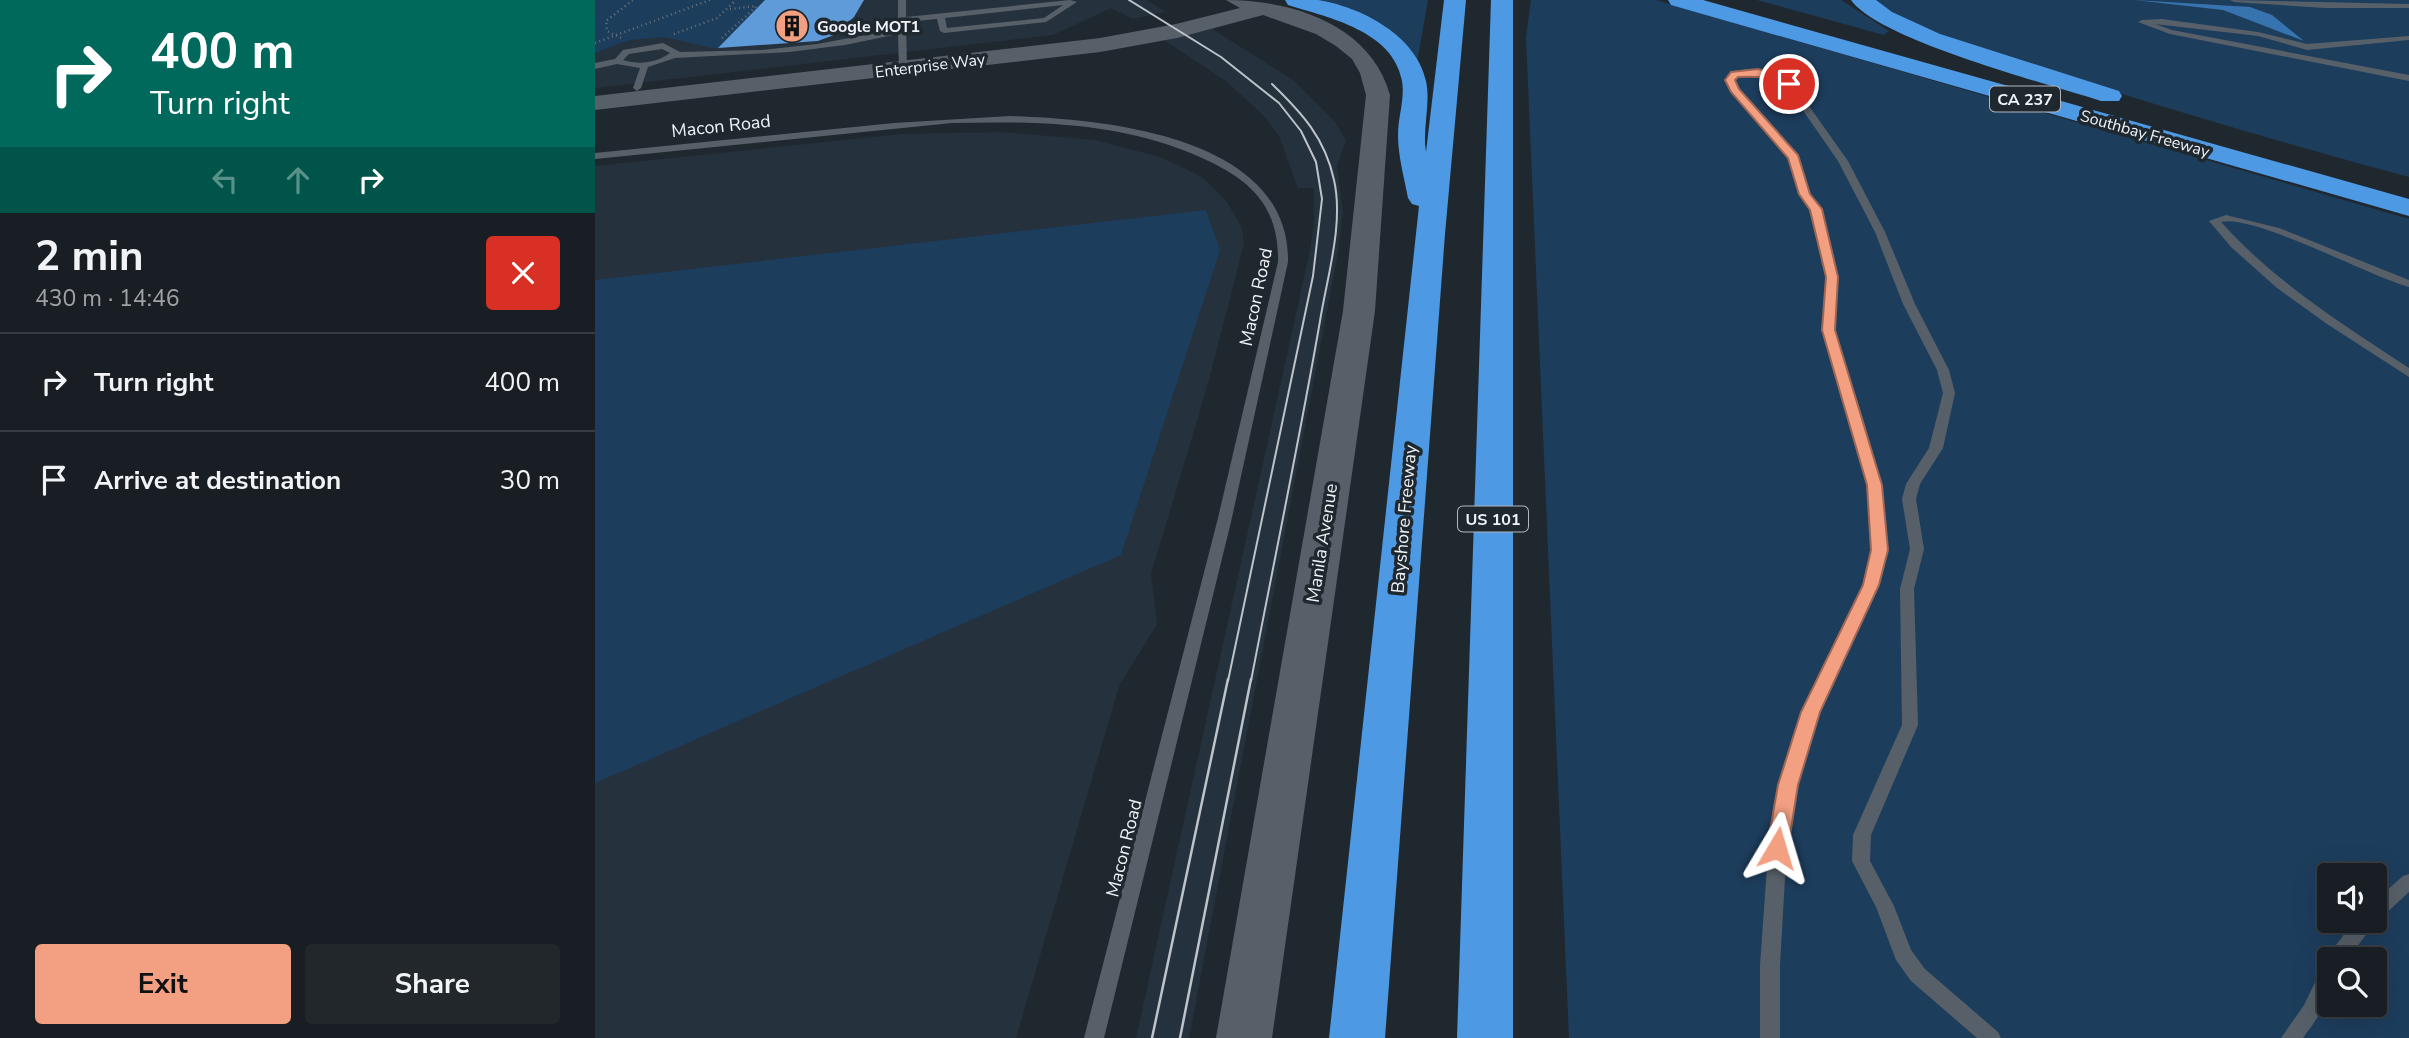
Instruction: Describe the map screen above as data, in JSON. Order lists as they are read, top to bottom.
{
  "streets": {
    "highway": [
      "CA 237",
      "Southbay Freeway",
      "Bayshore Freeway",
      "US 101"
    ],
    "street": ["Enterprise Way", "Manila Avenue"],
    "lane": ["Macon Road"]
  },
  "crossings": [
    ["Enterprise Way", "Manila Avenue"]
  ],
  "places": {
    "building": ["Google MOT1"]
  },
  "page": {
    "turn": ["400 m", "Turn right"],
    "heading": ["2 min", "430 m · 14:46"],
    "list": [
      {
        "name": "Turn right",
        "value": "400 m"
      },
      {
        "name": "Arrive at destination",
        "value": "30 m"
      }
    ],
    "buttons": ["Exit", "Share"]
  }
}
